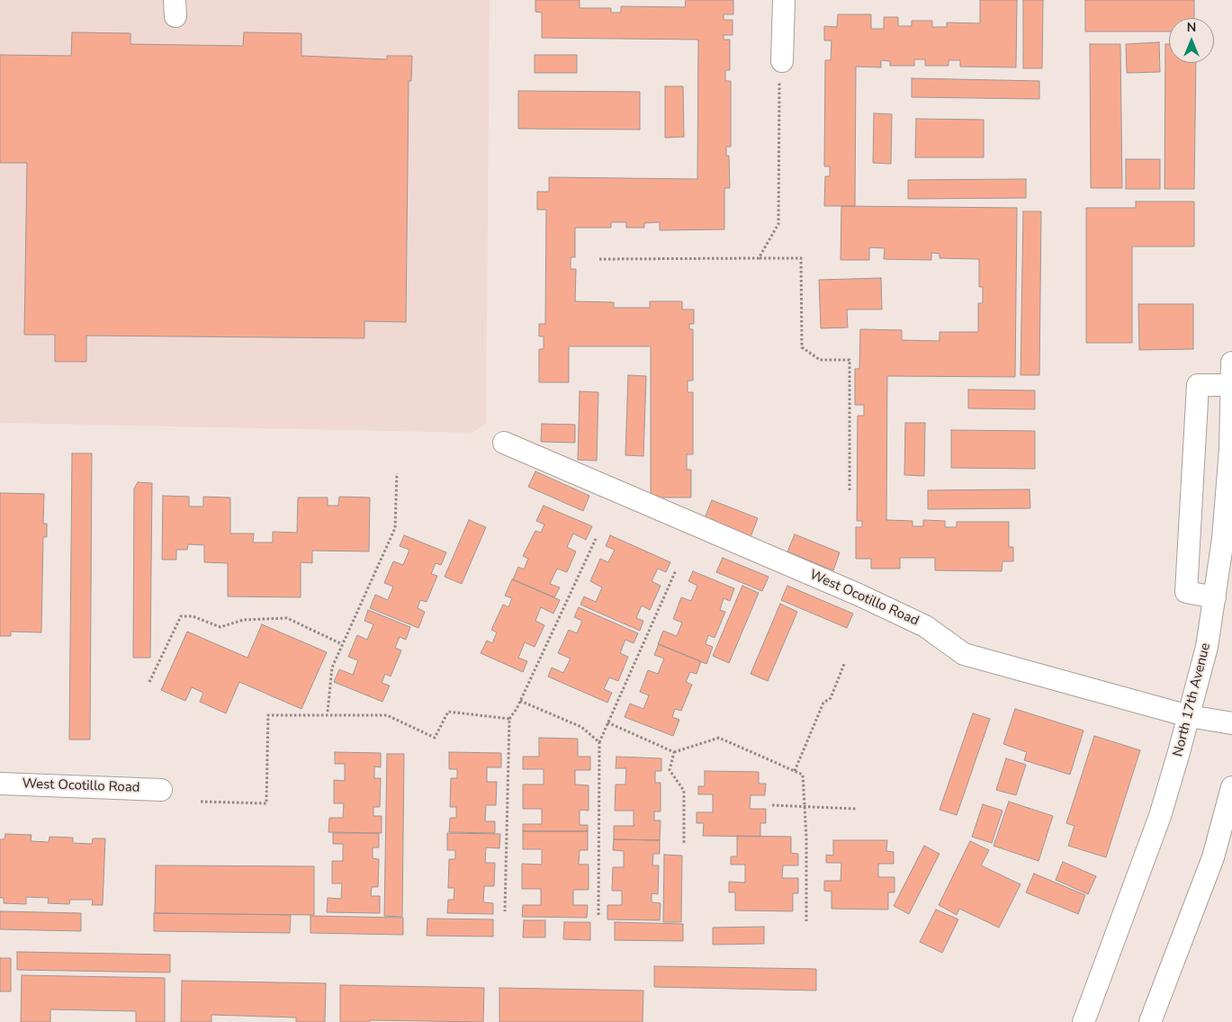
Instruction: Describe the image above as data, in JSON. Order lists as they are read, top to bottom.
{
  "streets": {
    "street": ["West Ocotillo Road", "North 17th Avenue"]
  },
  "crossings": [
    ["West Ocotillo Road", "North 17th Avenue"]
  ],
  "north": "top"
}
